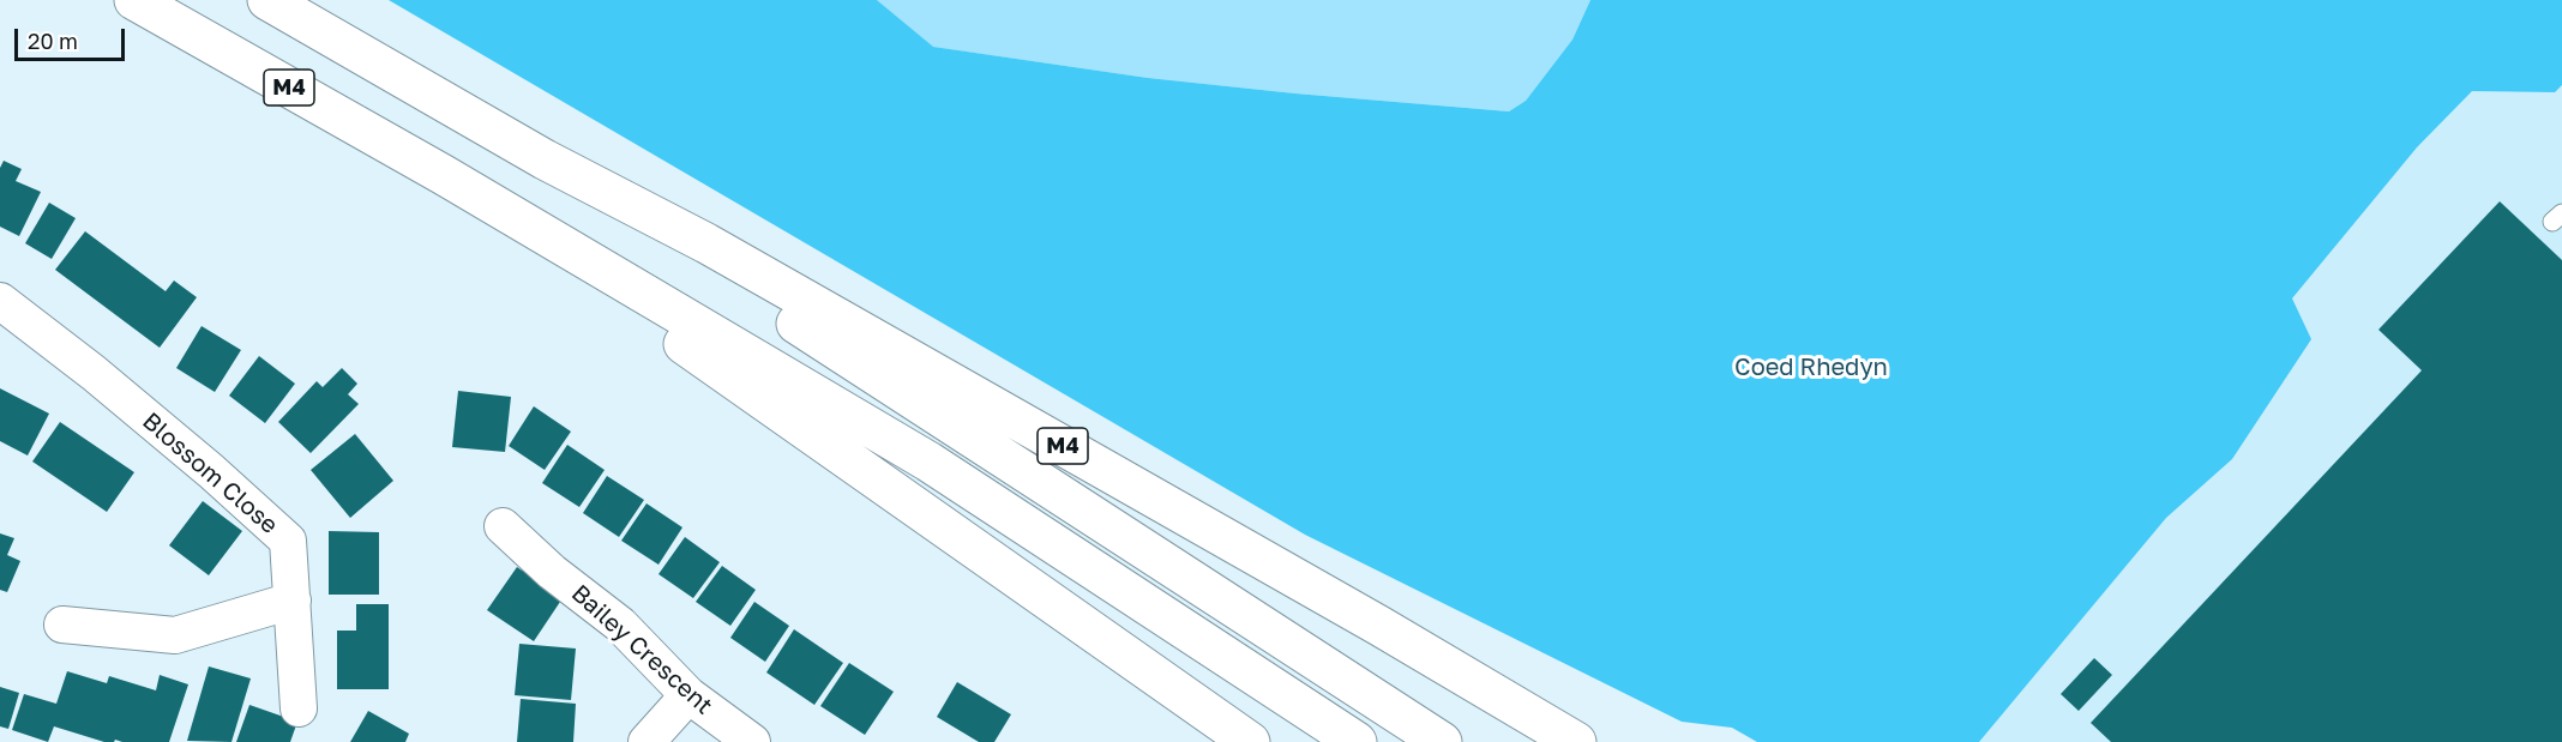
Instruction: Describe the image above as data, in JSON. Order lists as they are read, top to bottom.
{
  "streets": {
    "highway": ["M4"],
    "street": ["Blossom Close", "Bailey Crescent"]
  },
  "parks": ["Coed Rhedyn"],
  "scale_bar": "20 m"
}
